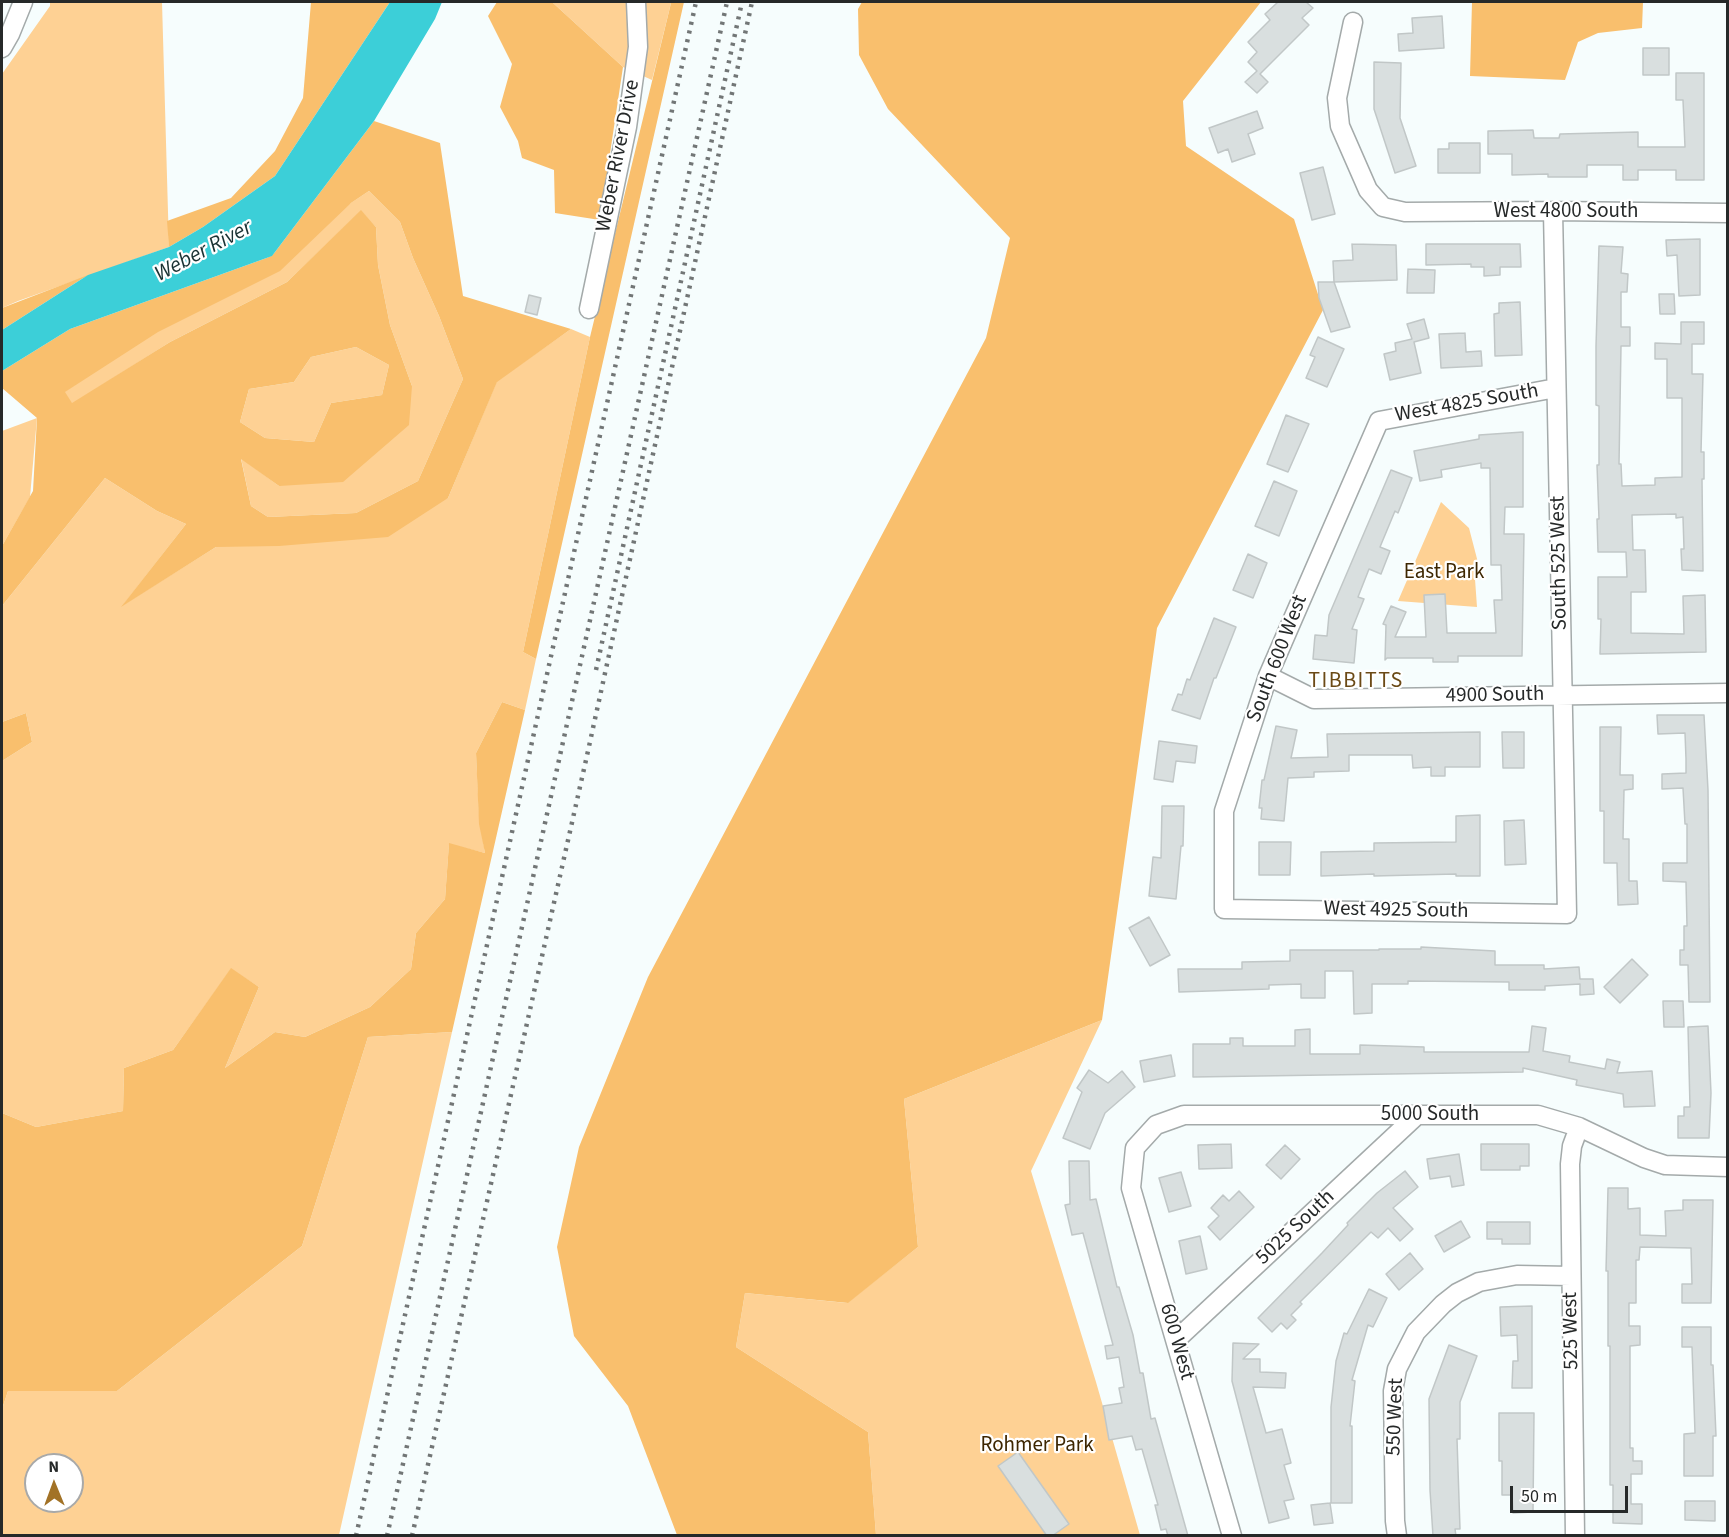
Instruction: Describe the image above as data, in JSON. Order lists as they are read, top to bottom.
{
  "streets": {
    "street": [
      "Weber River Drive",
      "West 4800 South",
      "West 4825 South",
      "South 525 West",
      "South 600 West",
      "4900 South",
      "West 4925 South",
      "5000 South",
      "5025 South",
      "525 West",
      "600 West",
      "550 West"
    ]
  },
  "crossings": [
    ["West 4800 South", "South 525 West"],
    ["West 4825 South", "South 525 West"],
    ["West 4825 South", "South 600 West"],
    ["South 525 West", "4900 South"],
    ["South 525 West", "West 4925 South"],
    ["South 600 West", "4900 South"],
    ["South 600 West", "West 4925 South"],
    ["5000 South", "5025 South"],
    ["5000 South", "525 West"],
    ["5000 South", "600 West"],
    ["5025 South", "600 West"],
    ["525 West", "550 West"]
  ],
  "districts": ["TIBBITTS"],
  "water": ["Weber River"],
  "parks": ["East Park", "Rohmer Park"],
  "scale_bar": "50 m",
  "north": "top"
}
